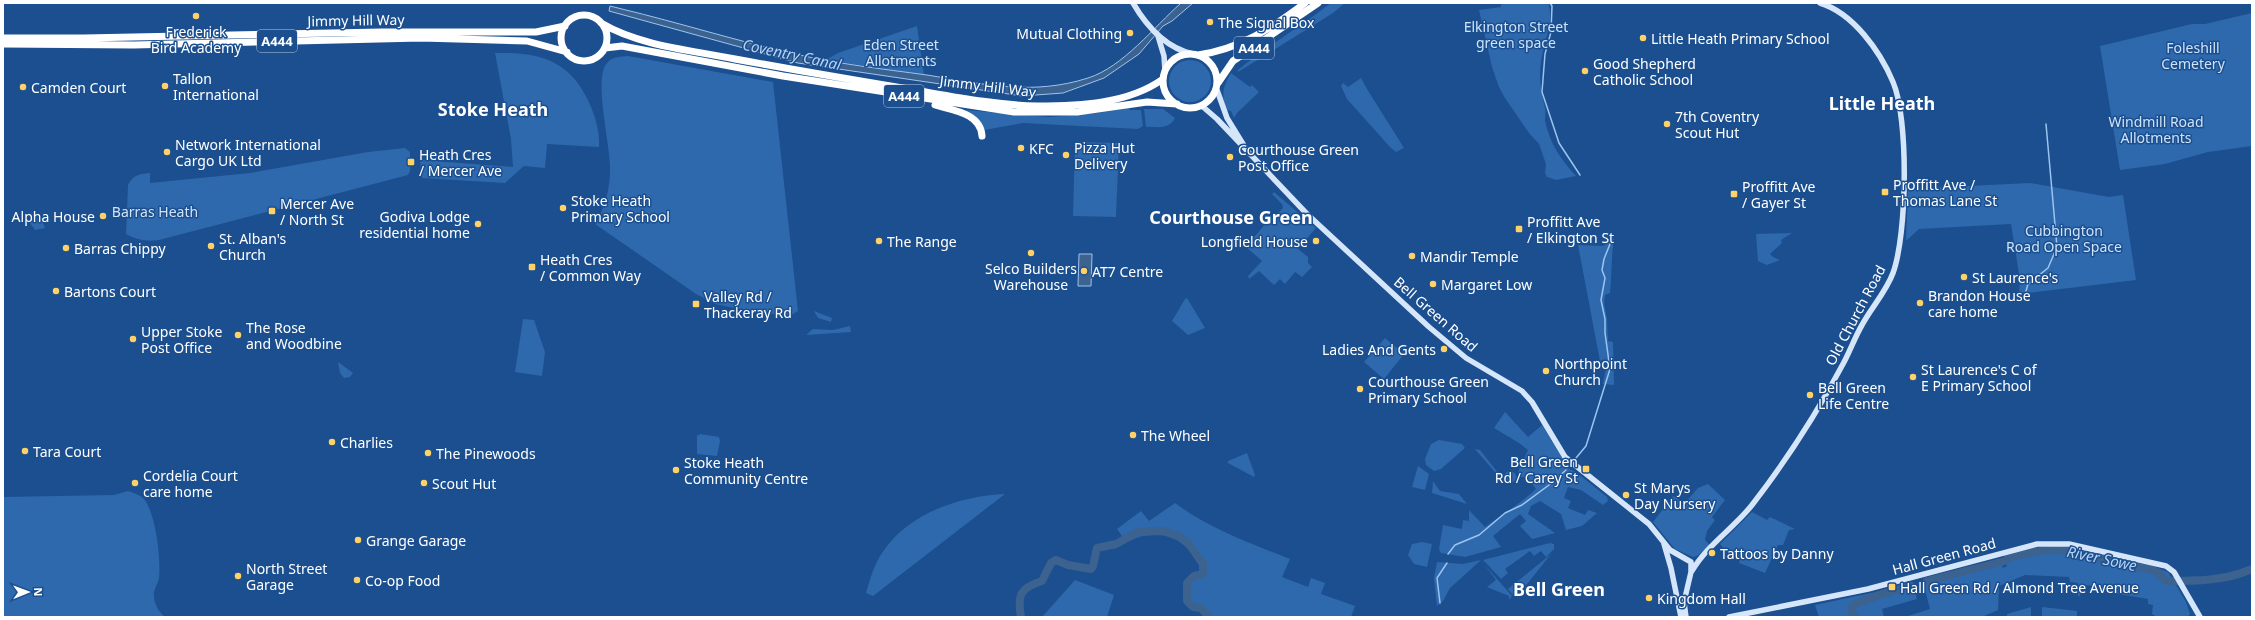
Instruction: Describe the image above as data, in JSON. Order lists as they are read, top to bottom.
{
  "streets": {
    "highway": ["Jimmy Hill Way", "A444"],
    "main road": ["Bell Green Road", "Old Church Road", "Hall Green Road"]
  },
  "crossings": [
    ["Jimmy Hill Way", "A444"],
    ["Jimmy Hill Way", "Bell Green Road"],
    ["A444", "Bell Green Road"],
    ["Bell Green Road", "Old Church Road"]
  ],
  "districts": [
    "Little Heath",
    "Stoke Heath",
    "Courthouse Green",
    "Bell Green"
  ],
  "water": ["Coventry Canal", "River Sowe"],
  "parks": [
    "Elkington Street green space",
    "Eden Street Allotments",
    "Foleshill Cemetery",
    "Windmill Road Allotments",
    "Barras Heath",
    "Cubbington Road Open Space"
  ],
  "places": {
    "other": [
      "Frederick Bird Academy",
      "The Signal Box",
      "Mutual Clothing",
      "Little Heath Primary School",
      "Good Shepherd Catholic School",
      "Tallon International",
      "Camden Court",
      "7th Coventry Scout Hut",
      "KFC",
      "Network International Cargo UK Ltd",
      "Pizza Hut Delivery",
      "Courthouse Green Post Office",
      "Stoke Heath Primary School",
      "Alpha House",
      "Godiva Lodge residential home",
      "The Range",
      "Longfield House",
      "St. Alban's Church",
      "Barras Chippy",
      "Selco Builders Warehouse",
      "Mandir Temple",
      "AT7 Centre",
      "St Laurence's",
      "Margaret Low",
      "Bartons Court",
      "Brandon House care home",
      "The Rose and Woodbine",
      "Upper Stoke Post Office",
      "Ladies And Gents",
      "Northpoint Church",
      "St Laurence's C of E Primary School",
      "Courthouse Green Primary School",
      "Bell Green Life Centre",
      "The Wheel",
      "Charlies",
      "Tara Court",
      "The Pinewoods",
      "Stoke Heath Community Centre",
      "Cordelia Court care home",
      "Scout Hut",
      "St Marys Day Nursery",
      "Grange Garage",
      "Tattoos by Danny",
      "North Street Garage",
      "Co-op Food",
      "Kingdom Hall"
    ],
    "transit": [
      "Heath Cres / Mercer Ave",
      "Proffitt Ave / Thomas Lane St",
      "Proffitt Ave / Gayer St",
      "Mercer Ave / North St",
      "Proffitt Ave / Elkington St",
      "Heath Cres / Common Way",
      "Valley Rd / Thackeray Rd",
      "Bell Green Rd / Carey St",
      "Hall Green Rd / Almond Tree Avenue"
    ]
  },
  "north": "right"
}
